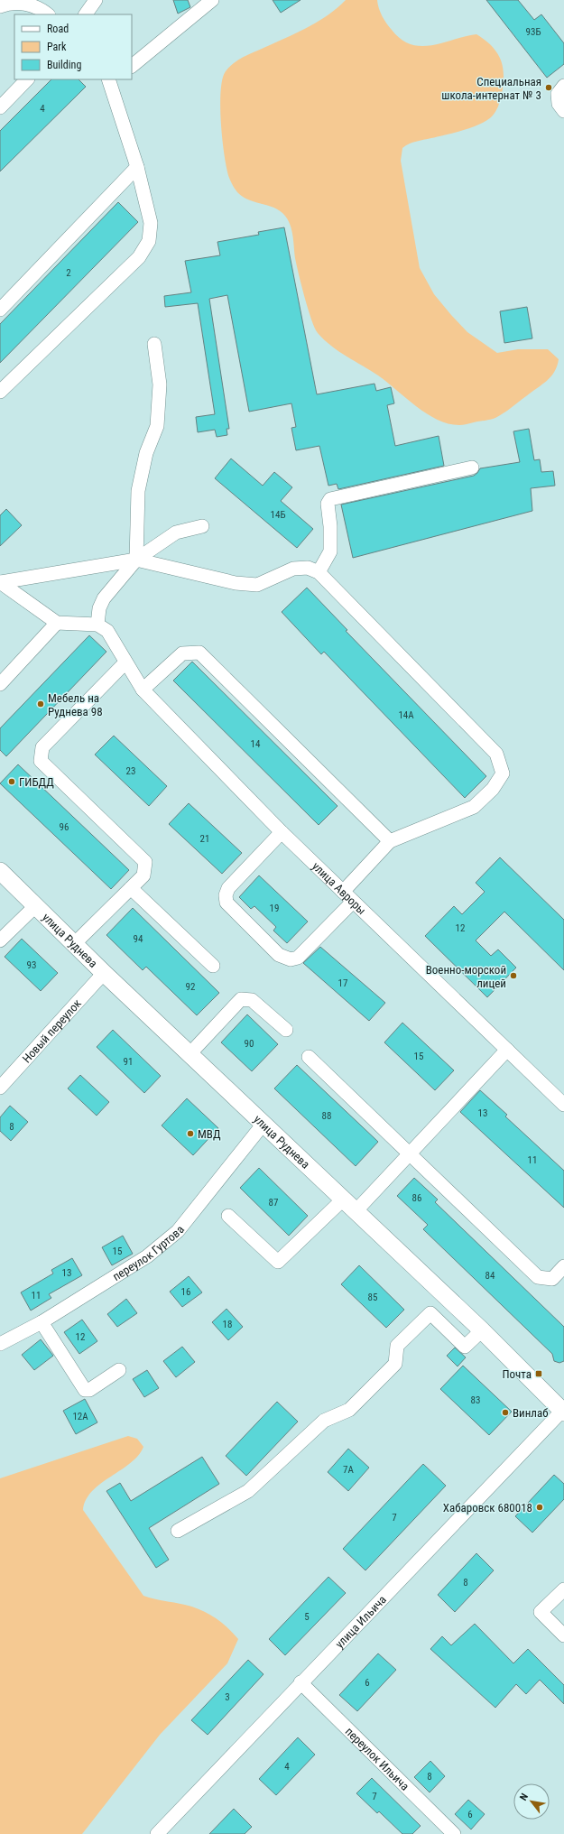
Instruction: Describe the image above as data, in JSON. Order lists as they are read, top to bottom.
{
  "streets": {
    "main road": ["улица Руднева"],
    "street": [
      "улица Авроры",
      "Новый переулок",
      "переулок Гуртова",
      "улица Ильича",
      "переулок Ильича"
    ]
  },
  "crossings": [
    ["улица Руднева", "Новый переулок"],
    ["улица Руднева", "переулок Гуртова"],
    ["улица Руднева", "улица Ильича"],
    ["улица Ильича", "переулок Ильича"]
  ],
  "places": {
    "other": [
      "Специальная школа-интернат № 3",
      "Мебель на Руднева 98",
      "ГИБДД",
      "Военно-морской лицей",
      "МВД",
      "Винлаб",
      "Хабаровск 680018"
    ],
    "transit": ["Почта"]
  },
  "house_numbers": [
    "93Б",
    "4",
    "2",
    "14Б",
    "14А",
    "14",
    "23",
    "96",
    "21",
    "19",
    "12",
    "94",
    "93",
    "17",
    "92",
    "90",
    "15",
    "91",
    "13",
    "88",
    "8",
    "11",
    "86",
    "87",
    "15",
    "13",
    "84",
    "16",
    "11",
    "85",
    "18",
    "12",
    "83",
    "12А",
    "7А",
    "7",
    "8",
    "5",
    "6",
    "3",
    "4",
    "8",
    "7",
    "6"
  ],
  "legend": ["Road", "Park", "Building"],
  "north": "top left"
}
